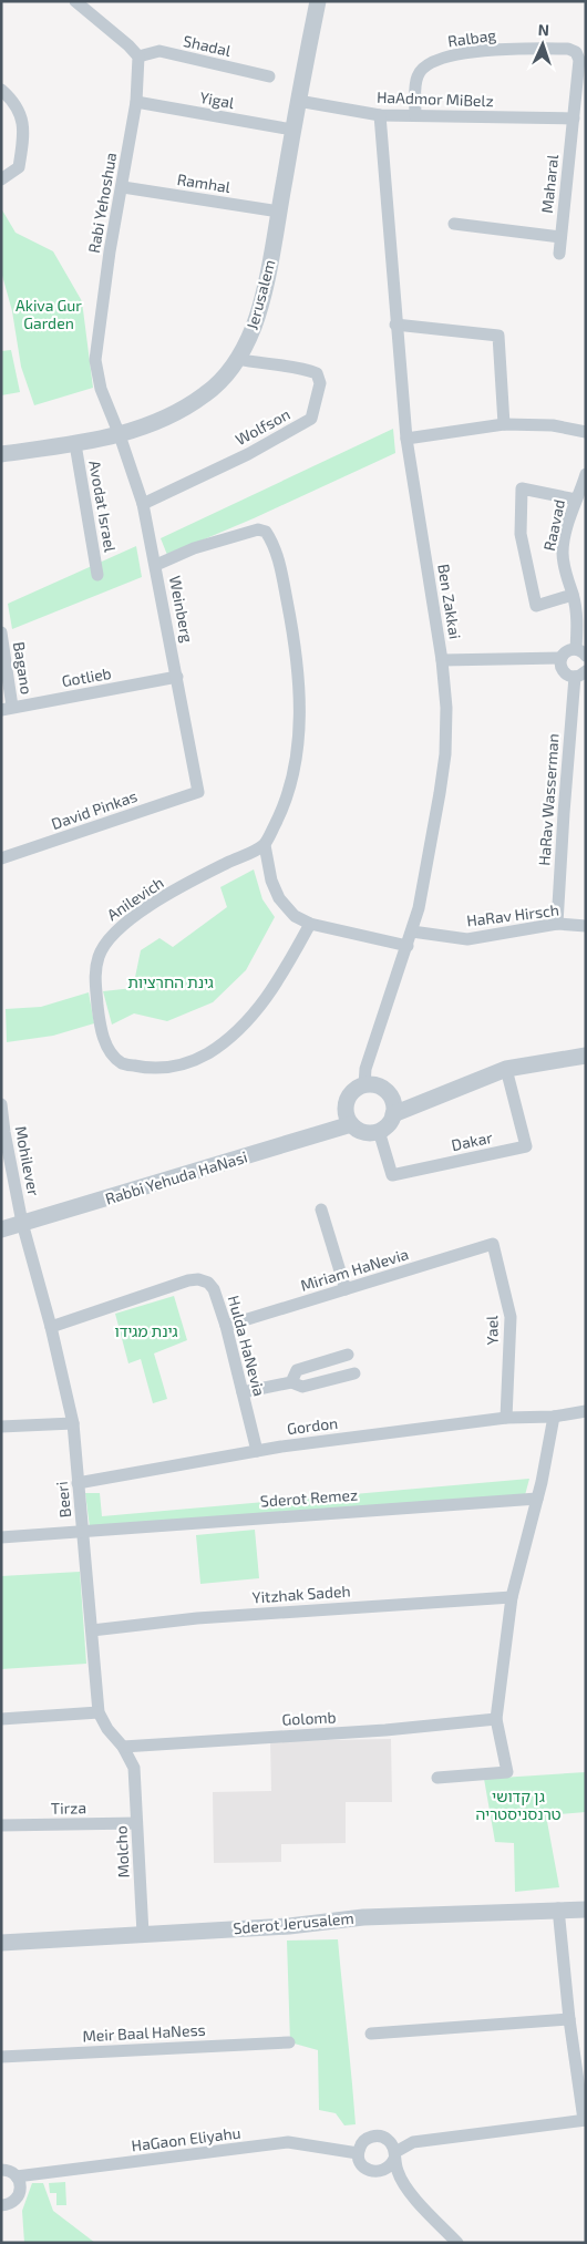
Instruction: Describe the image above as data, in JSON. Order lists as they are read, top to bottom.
{
  "streets": {
    "street": [
      "Ralbag",
      "Shadal",
      "HaAdmor MiBelz",
      "Yigal",
      "Ramhal",
      "Maharal",
      "Rabi Yehoshua",
      "Jerusalem",
      "Wolfson",
      "Avodat Israel",
      "Raavad",
      "Ben Zakkai",
      "Weinberg",
      "Bagano",
      "Gotlieb",
      "HaRav Wasserman",
      "David Pinkas",
      "Anilevich",
      "HaRav Hirsch",
      "Dakar",
      "Mohilever",
      "Rabbi Yehuda HaNasi",
      "Miriam HaNevia",
      "Yael",
      "Hulda HaNevia",
      "Gordon",
      "Sderot Remez",
      "Beeri",
      "Yitzhak Sadeh",
      "Golomb",
      "Tirza",
      "Molcho",
      "Sderot Jerusalem",
      "Meir Baal HaNess",
      "HaGaon Eliyahu"
    ]
  },
  "crossings": [
    ["Ralbag", "HaAdmor MiBelz"],
    ["Ralbag", "Maharal"],
    ["Shadal", "Rabi Yehoshua"],
    ["HaAdmor MiBelz", "Maharal"],
    ["HaAdmor MiBelz", "Jerusalem"],
    ["HaAdmor MiBelz", "Ben Zakkai"],
    ["Yigal", "Rabi Yehoshua"],
    ["Yigal", "Jerusalem"],
    ["Ramhal", "Rabi Yehoshua"],
    ["Ramhal", "Jerusalem"],
    ["Rabi Yehoshua", "Jerusalem"],
    ["Rabi Yehoshua", "Weinberg"],
    ["Jerusalem", "Wolfson"],
    ["Jerusalem", "Avodat Israel"],
    ["Jerusalem", "Weinberg"],
    ["Wolfson", "Weinberg"],
    ["Ben Zakkai", "HaRav Hirsch"],
    ["Ben Zakkai", "Dakar"],
    ["Ben Zakkai", "Rabbi Yehuda HaNasi"],
    ["Weinberg", "Gotlieb"],
    ["Weinberg", "David Pinkas"],
    ["Bagano", "Gotlieb"],
    ["HaRav Wasserman", "HaRav Hirsch"],
    ["Dakar", "Rabbi Yehuda HaNasi"],
    ["Mohilever", "Rabbi Yehuda HaNasi"],
    ["Mohilever", "Beeri"],
    ["Rabbi Yehuda HaNasi", "Beeri"],
    ["Miriam HaNevia", "Yael"],
    ["Miriam HaNevia", "Hulda HaNevia"],
    ["Yael", "Gordon"],
    ["Hulda HaNevia", "Gordon"],
    ["Hulda HaNevia", "Beeri"],
    ["Gordon", "Beeri"],
    ["Sderot Remez", "Beeri"],
    ["Beeri", "Yitzhak Sadeh"],
    ["Beeri", "Golomb"],
    ["Beeri", "Molcho"],
    ["Tirza", "Molcho"],
    ["Molcho", "Sderot Jerusalem"]
  ],
  "parks": [
    "Akiva Gur Garden",
    "גינת החרציות",
    "גינת מגידו",
    "גן קדושי טרנסניסטריה"
  ],
  "north": "top"
}
